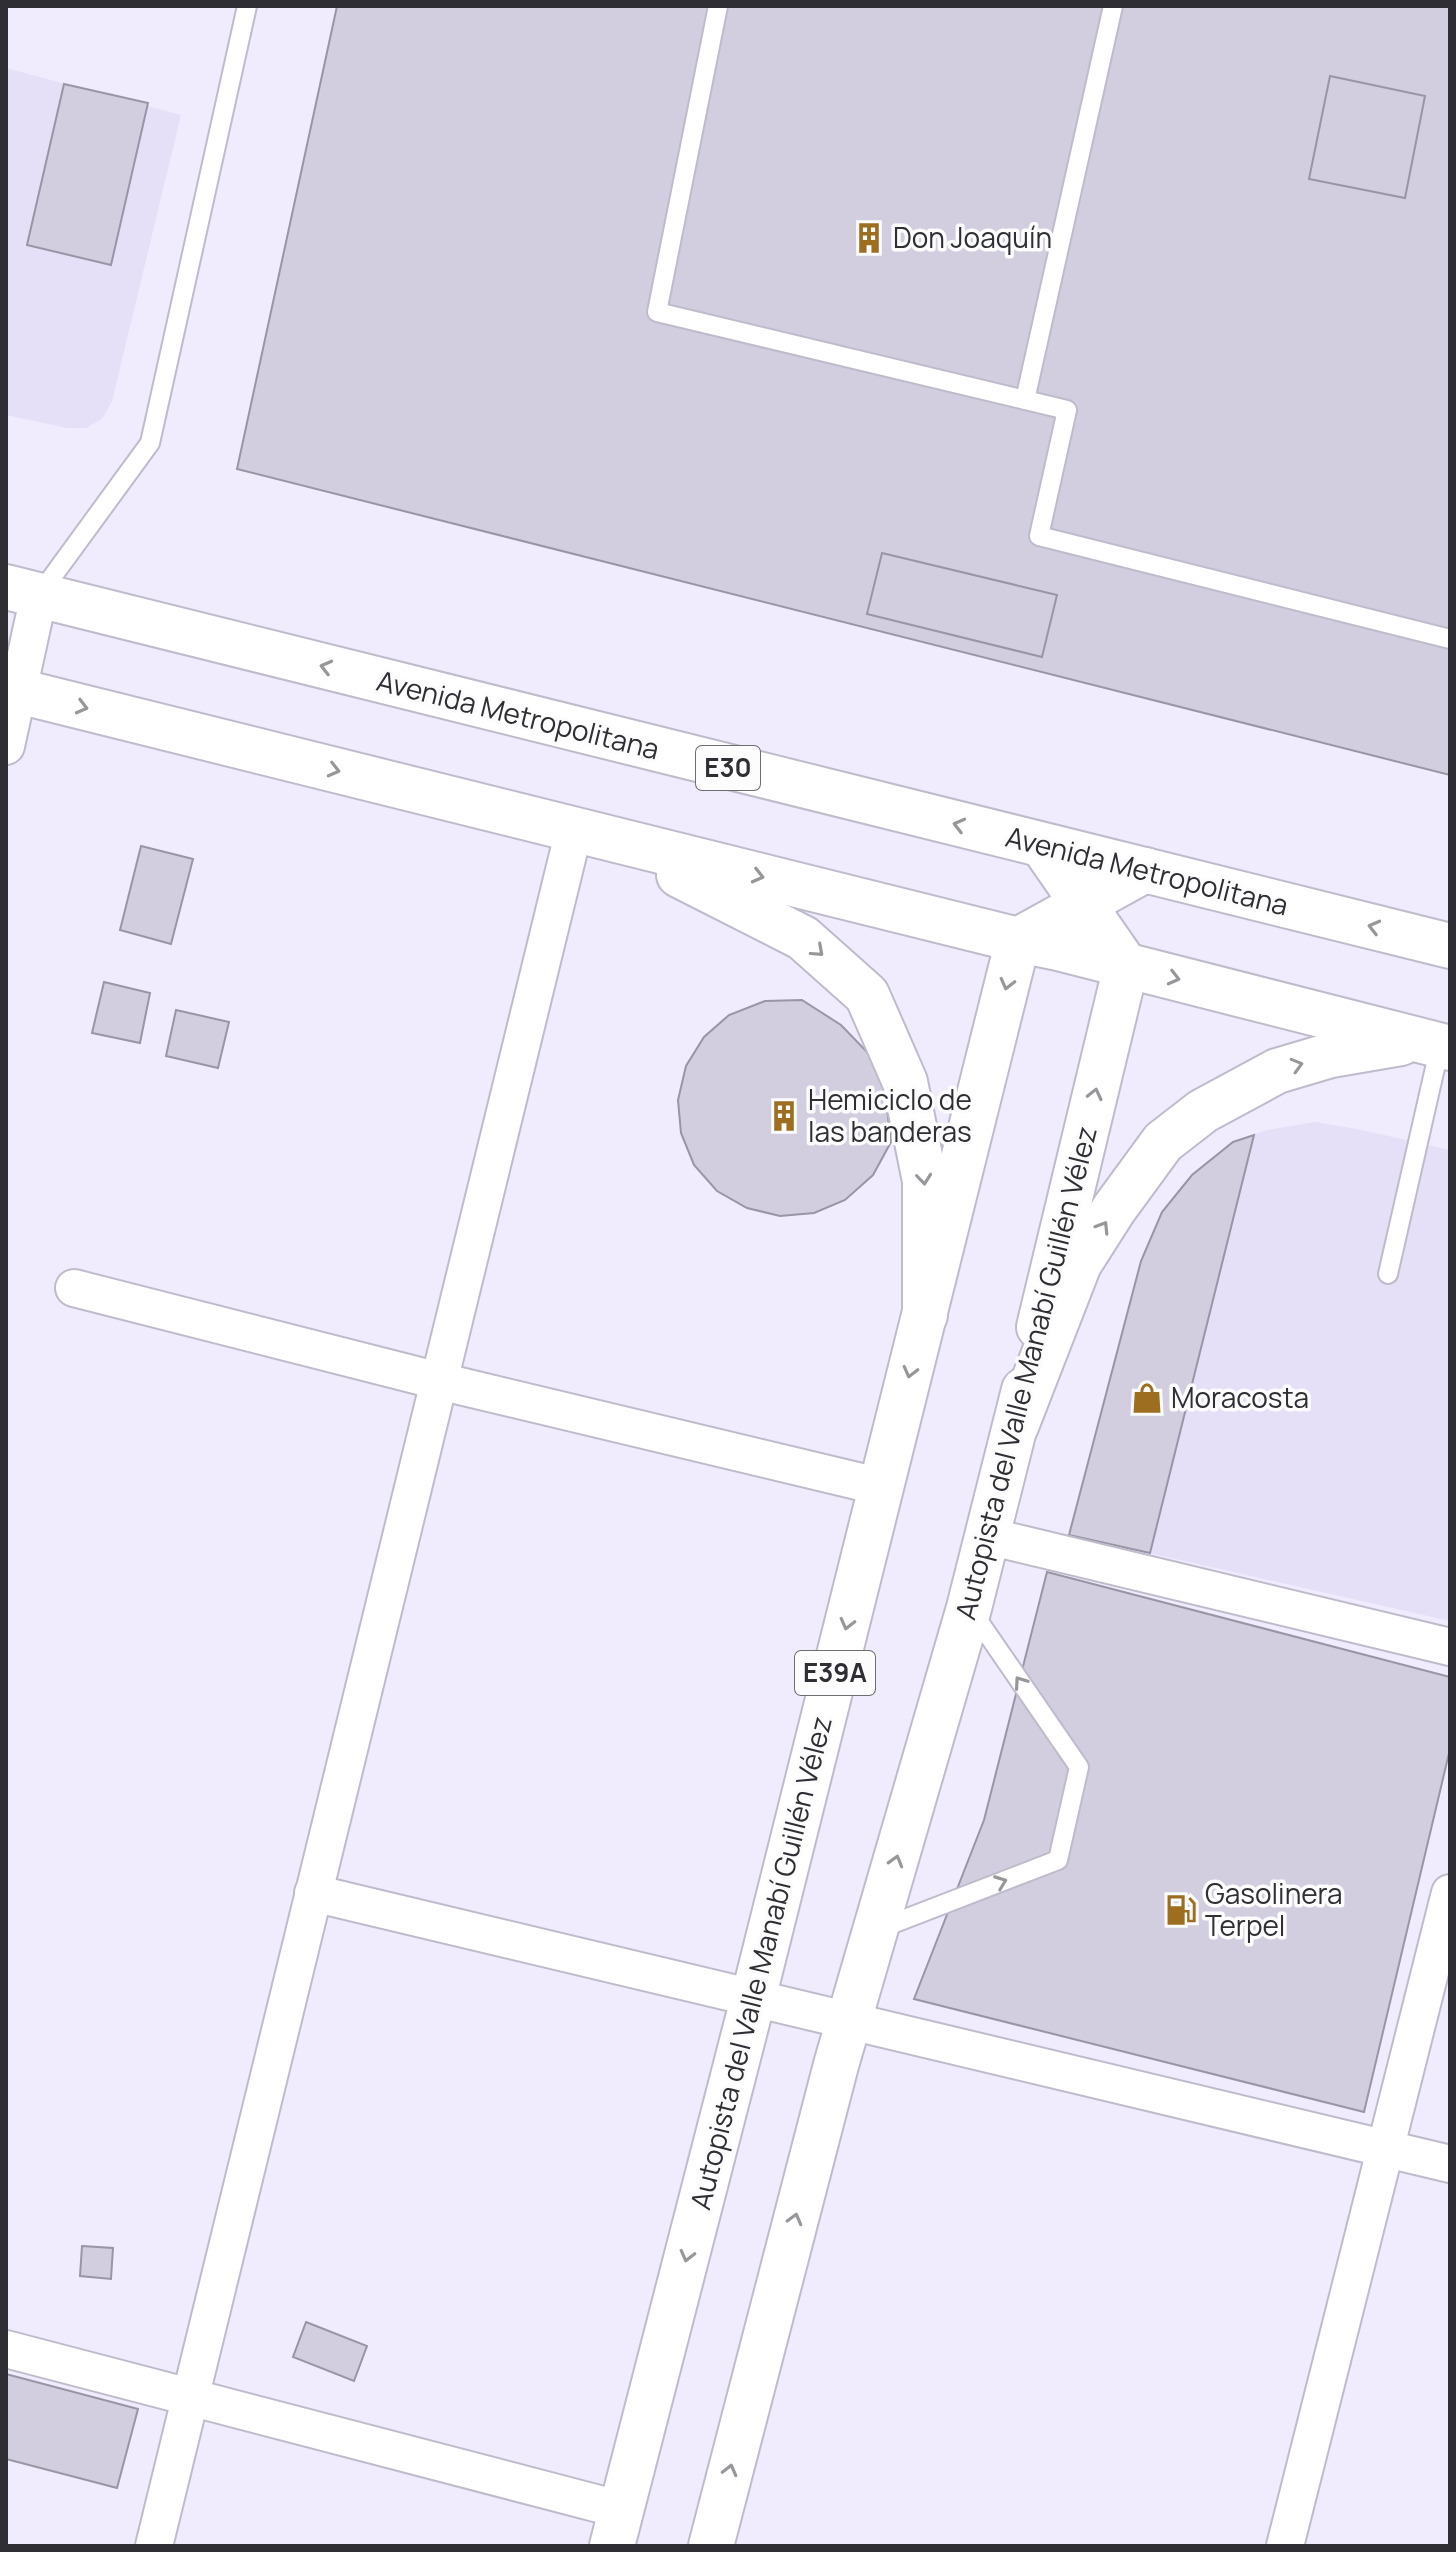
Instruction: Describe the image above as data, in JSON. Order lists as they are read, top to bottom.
{
  "streets": {
    "main road": [
      "Avenida Metropolitana",
      "E30",
      "Autopista del Valle Manabí Guillén Vélez",
      "E39A"
    ]
  },
  "places": {
    "building": ["Don Joaquín", "Hemiciclo de las banderas"],
    "shop": ["Moracosta"],
    "fuel station": ["Gasolinera Terpel"]
  }
}
